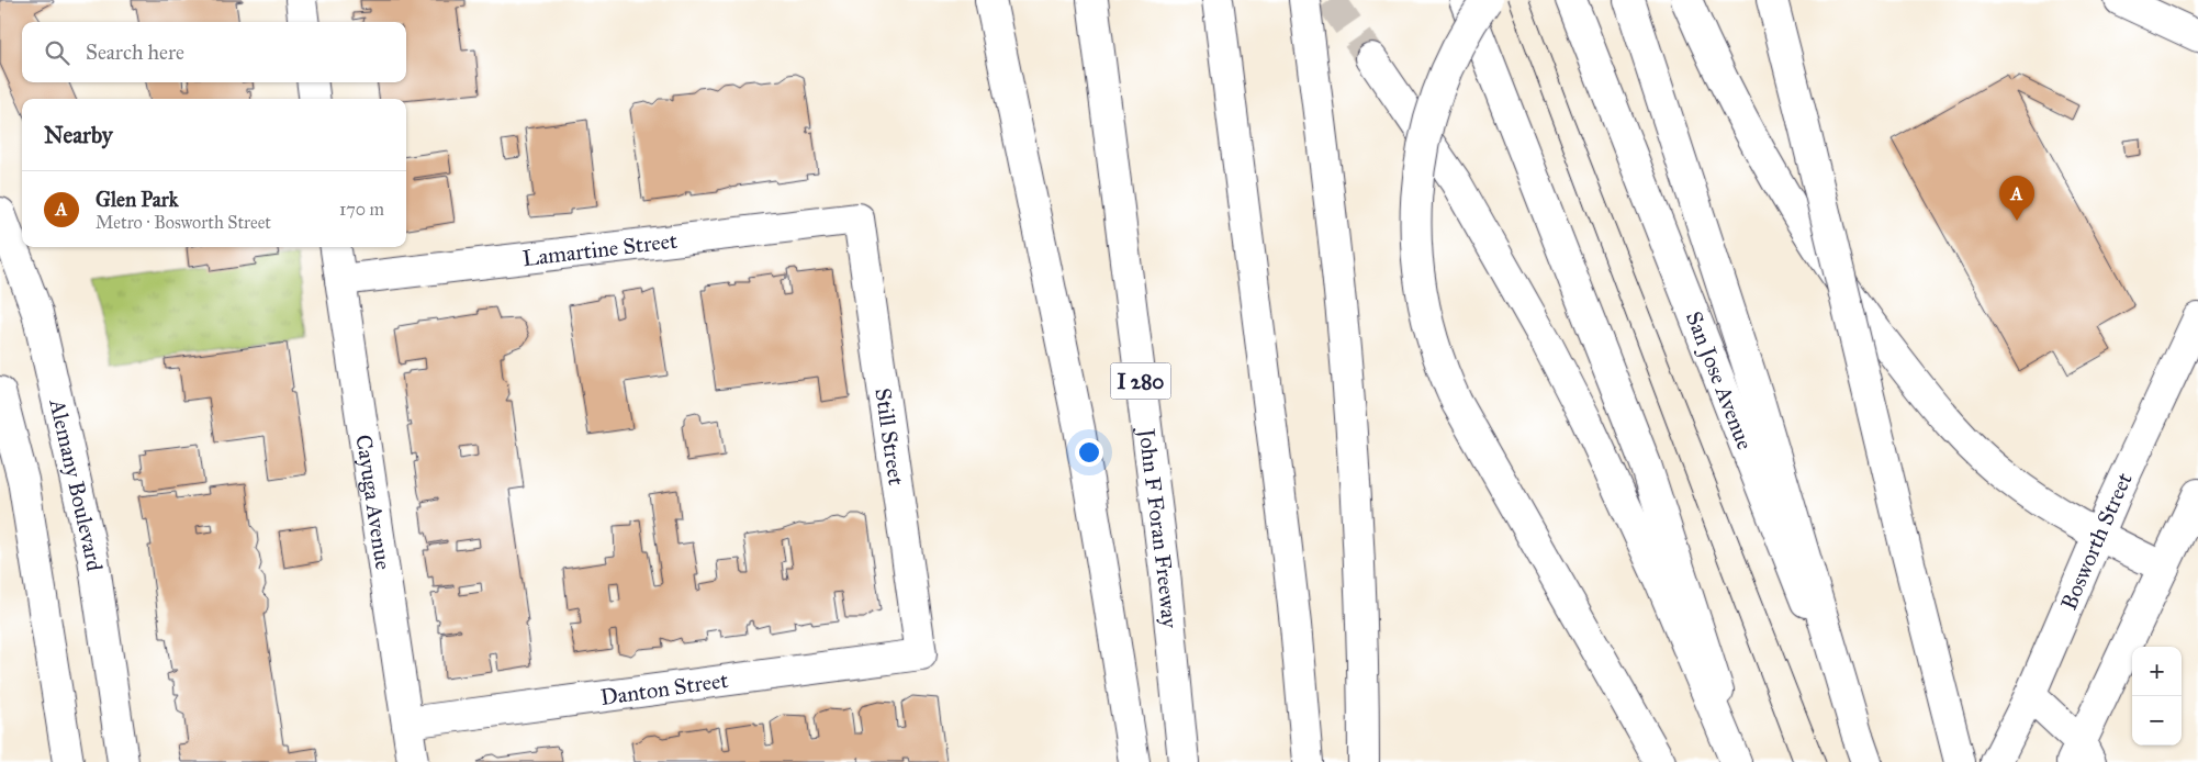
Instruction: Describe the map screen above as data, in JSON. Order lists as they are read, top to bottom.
{
  "streets": {
    "main road": [
      "Lamartine Street",
      "San Jose Avenue",
      "I 280",
      "Still Street",
      "Alemany Boulevard",
      "Cayuga Avenue",
      "John F Foran Freeway",
      "Bosworth Street",
      "Danton Street"
    ]
  },
  "crossings": [
    ["Lamartine Street", "Still Street"],
    ["Lamartine Street", "Cayuga Avenue"],
    ["Still Street", "Danton Street"],
    ["Cayuga Avenue", "Danton Street"]
  ],
  "page": {
    "search": "Search here",
    "heading": "Nearby",
    "list": [
      {
        "mark": "A",
        "name": "Glen Park",
        "note": "Metro · Bosworth Street",
        "value": "170 m"
      }
    ],
    "pins": "A",
    "map_buttons": ["+", "−"]
  }
}
